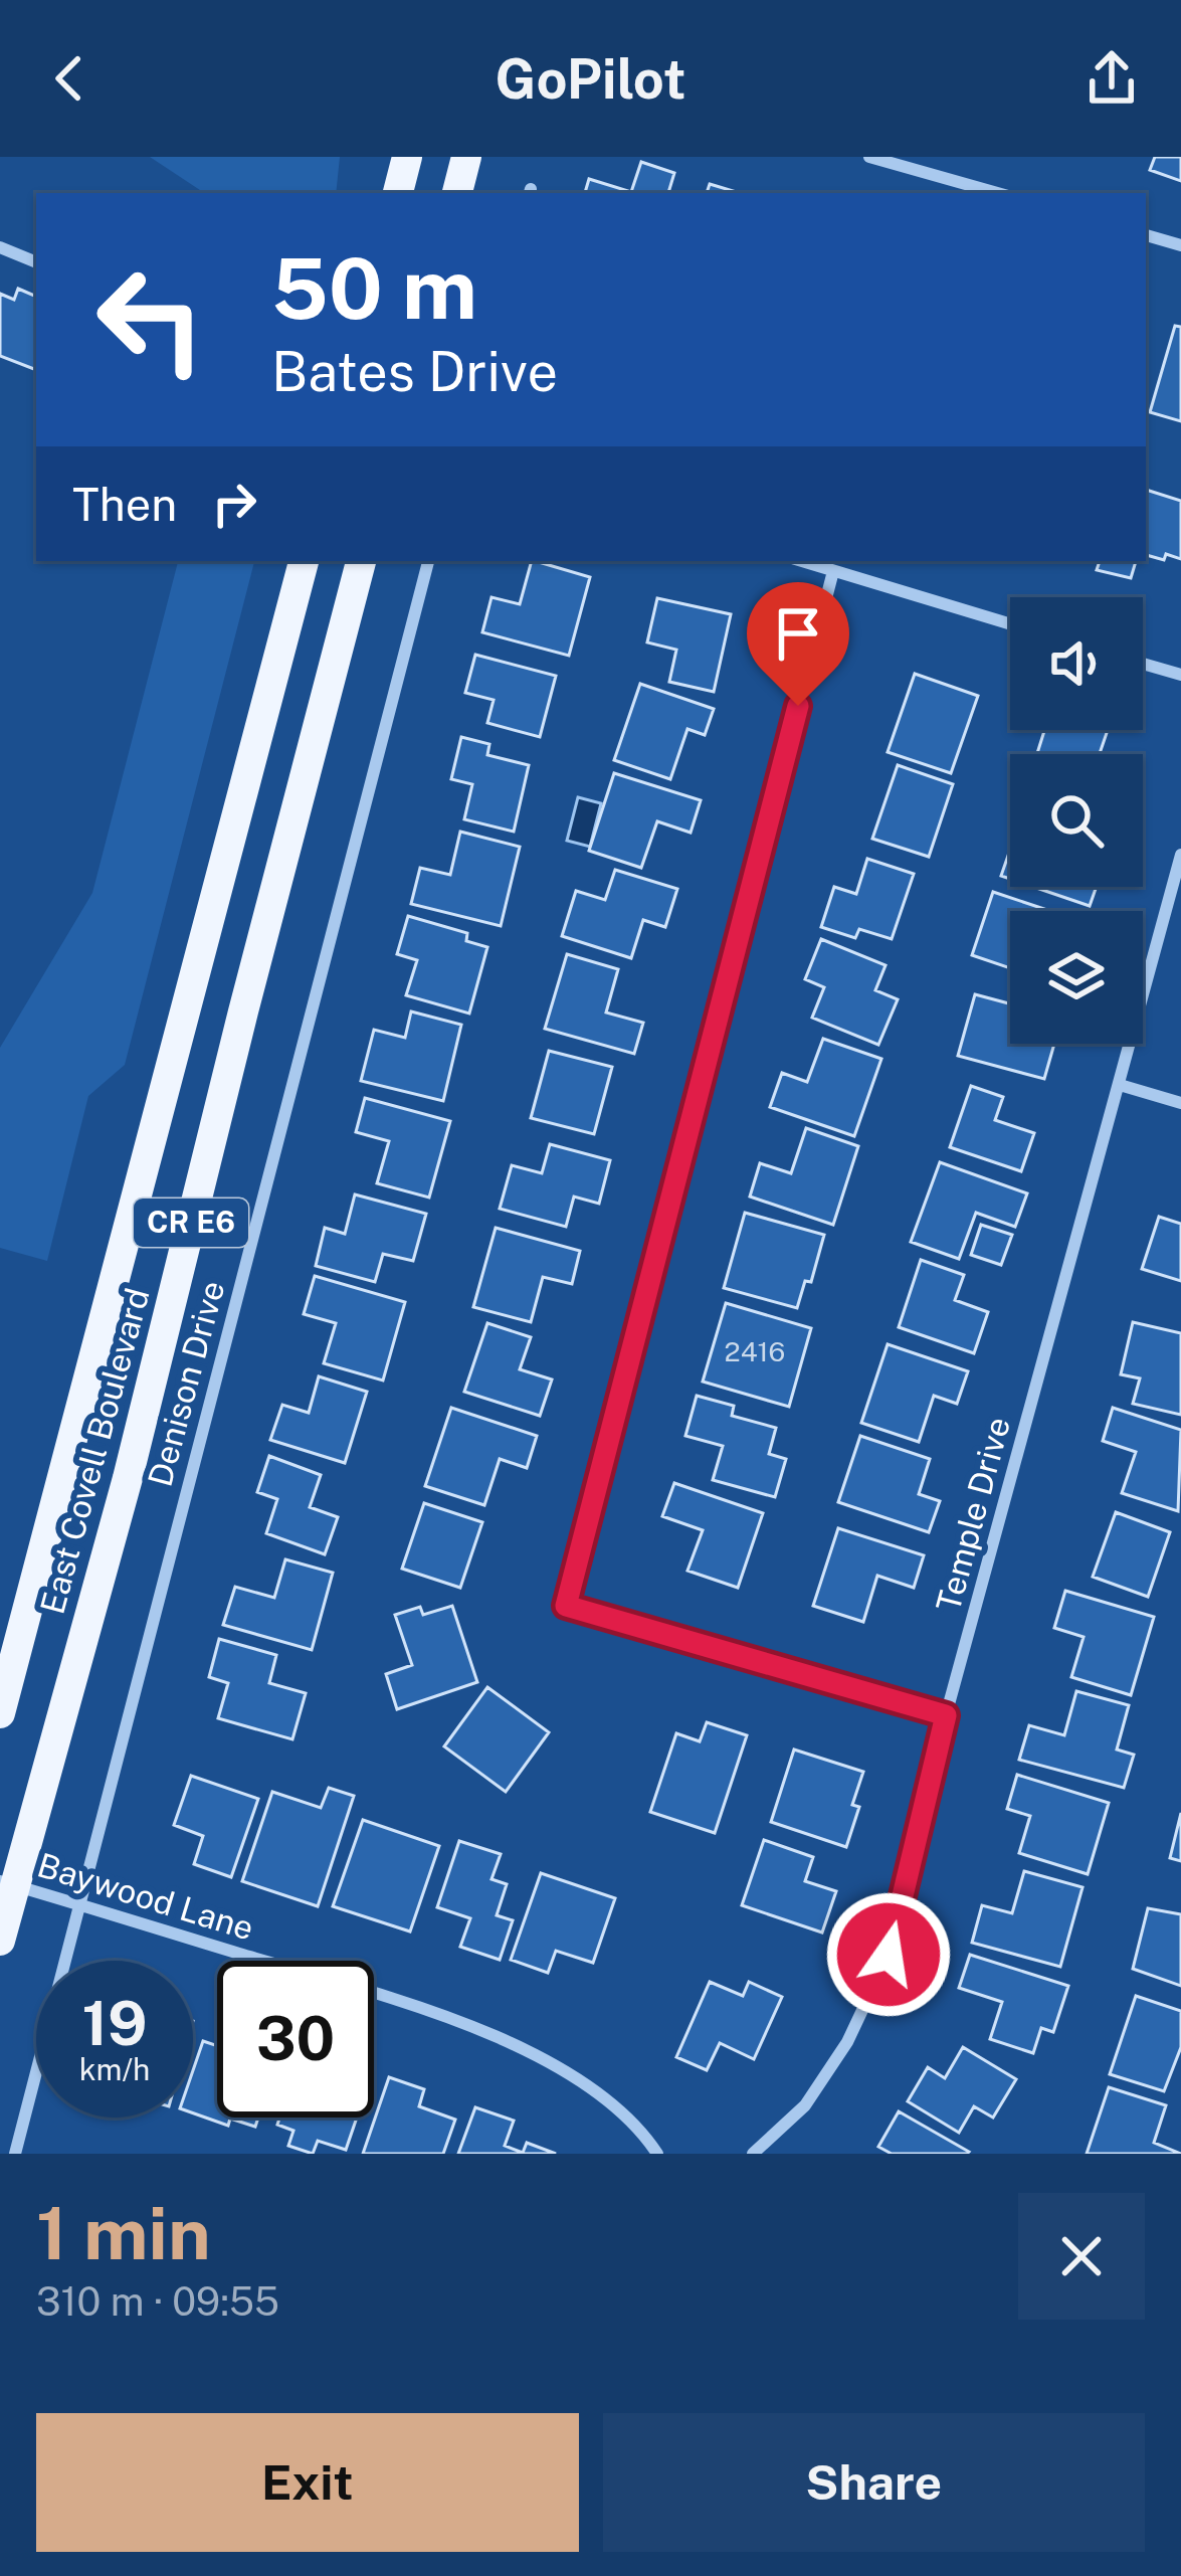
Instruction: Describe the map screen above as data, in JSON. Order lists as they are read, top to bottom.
{
  "streets": {
    "main road": ["CR E6", "East Covell Boulevard"],
    "street": ["Denison Drive", "Temple Drive", "Baywood Lane"]
  },
  "crossings": [
    ["Denison Drive", "Baywood Lane"],
    ["East Covell Boulevard", "Baywood Lane"]
  ],
  "house_numbers": ["2416"],
  "page": {
    "header": "GoPilot",
    "turn": ["50 m", "Bates Drive"],
    "then": "Then",
    "speed": "19 km/h",
    "limit": "30",
    "heading": ["1 min", "310 m · 09:55"],
    "buttons": ["Exit", "Share"]
  }
}
